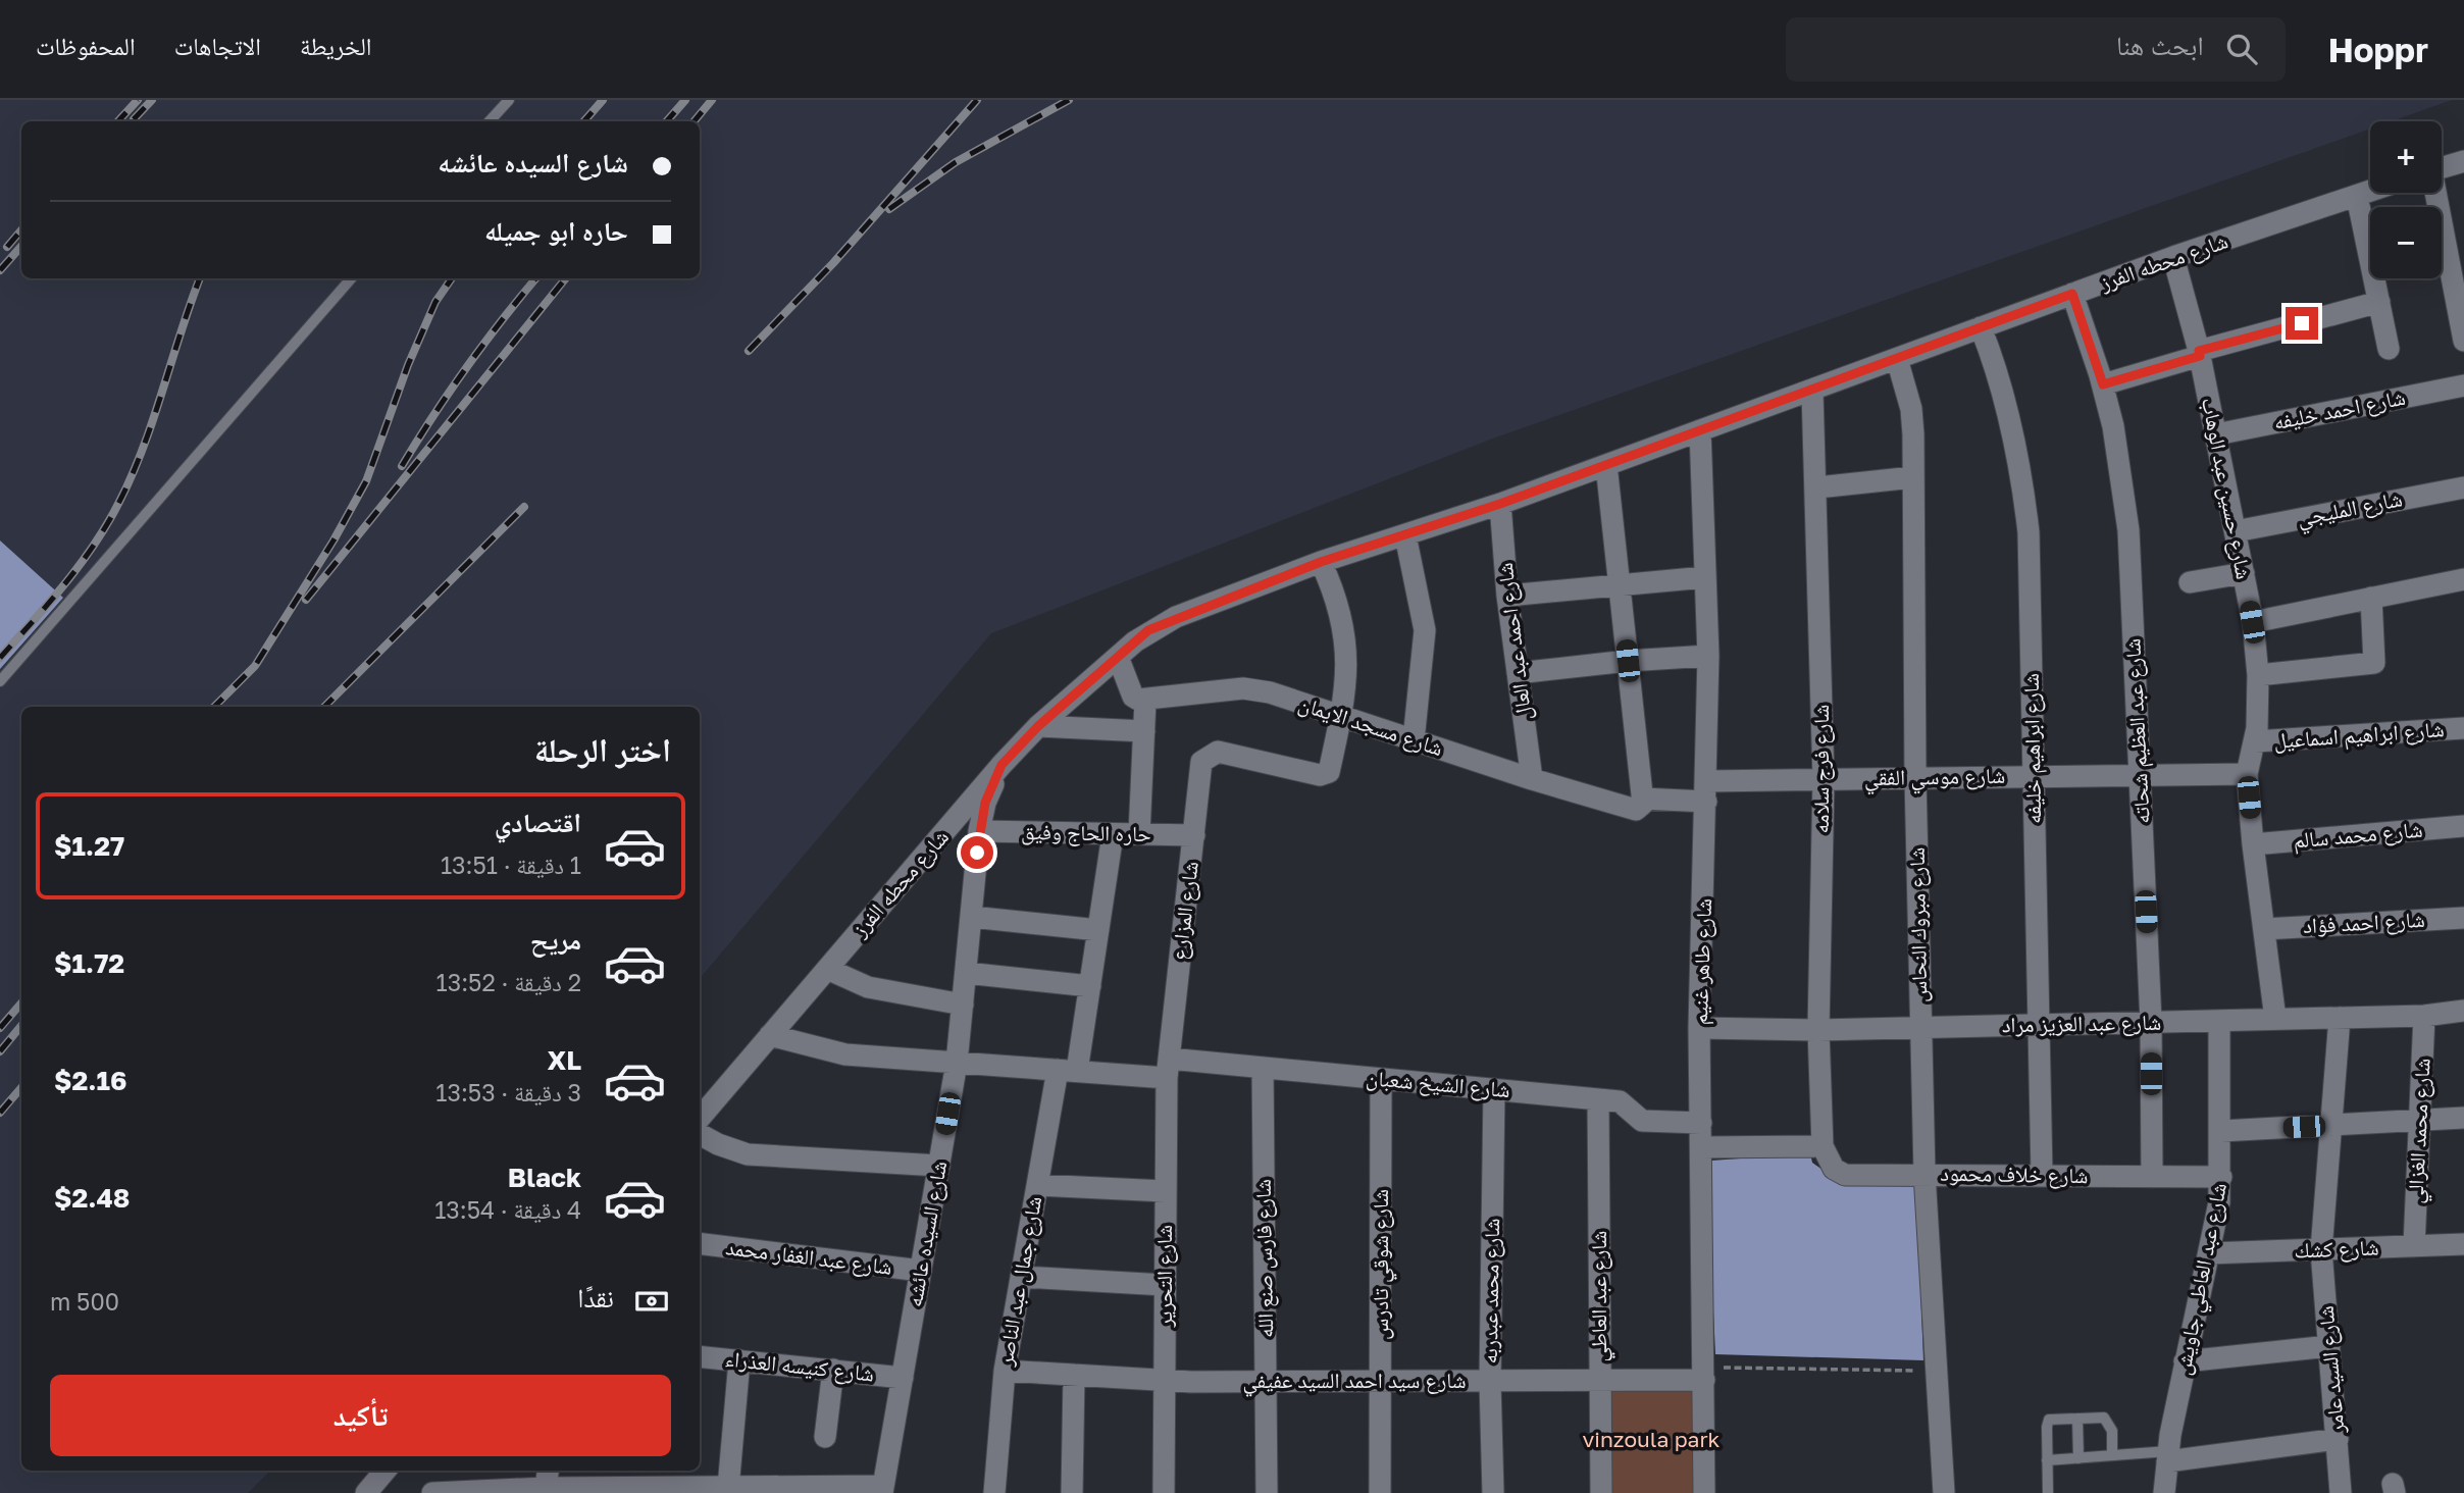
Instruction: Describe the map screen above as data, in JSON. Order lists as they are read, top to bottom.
{
  "streets": {
    "street": [
      "شارع محطه الفرز",
      "شارع احمد خليفه",
      "شارع حسين عبد الوهاب",
      "شارع المليجي",
      "شارع احمد عبد العال",
      "شارع مسجد الايمان",
      "شارع عبد العظيم شحاته",
      "شارع ابراهيم اسماعيل",
      "شارع ابراهيم خليفه",
      "شارع فرج سلامه",
      "شارع موسي الفقي",
      "حاره الحاج وفيق",
      "شارع محمد سالم",
      "شارع المزارع",
      "شارع احمد فؤاد",
      "شارع مبروك النحاس",
      "شارع طاهر غنيم",
      "شارع عبد العزيز مراد",
      "شارع الشيخ شعبان",
      "شارع محمد الغزالي",
      "شارع خلاف محمود",
      "شارع السيده عائشه",
      "شارع كشك",
      "شارع عبد الغفار محمد",
      "شارع فارس صنع الله",
      "شارع شوقي تادرس",
      "شارع التحرير",
      "شارع عبد العاطي جاويش",
      "شارع جمال عبد الناصر",
      "شارع محمد عبدربه",
      "شارع عبد العاطي",
      "شارع كنيسه العذراء",
      "شارع السيد عامر",
      "شارع سيد احمد السيد عفيفي"
    ]
  },
  "crossings": [
    ["شارع محطه الفرز", "شارع حسين عبد الوهاب"],
    ["شارع محطه الفرز", "شارع احمد عبد العال"],
    ["شارع محطه الفرز", "شارع عبد العظيم شحاته"],
    ["شارع محطه الفرز", "شارع ابراهيم خليفه"],
    ["شارع محطه الفرز", "شارع فرج سلامه"],
    ["شارع محطه الفرز", "شارع مبروك النحاس"],
    ["شارع محطه الفرز", "شارع طاهر غنيم"],
    ["شارع محطه الفرز", "شارع الشيخ شعبان"],
    ["شارع محطه الفرز", "شارع السيده عائشه"],
    ["شارع احمد خليفه", "شارع حسين عبد الوهاب"],
    ["شارع حسين عبد الوهاب", "شارع المليجي"],
    ["شارع حسين عبد الوهاب", "شارع ابراهيم اسماعيل"],
    ["شارع حسين عبد الوهاب", "شارع موسي الفقي"],
    ["شارع حسين عبد الوهاب", "شارع محمد سالم"],
    ["شارع حسين عبد الوهاب", "شارع احمد فؤاد"],
    ["شارع حسين عبد الوهاب", "شارع عبد العزيز مراد"],
    ["شارع احمد عبد العال", "شارع مسجد الايمان"],
    ["شارع مسجد الايمان", "شارع موسي الفقي"],
    ["شارع مسجد الايمان", "شارع المزارع"],
    ["شارع عبد العظيم شحاته", "شارع موسي الفقي"],
    ["شارع عبد العظيم شحاته", "شارع عبد العزيز مراد"],
    ["شارع عبد العظيم شحاته", "شارع خلاف محمود"],
    ["شارع ابراهيم خليفه", "شارع موسي الفقي"],
    ["شارع ابراهيم خليفه", "شارع عبد العزيز مراد"],
    ["شارع ابراهيم خليفه", "شارع خلاف محمود"],
    ["شارع فرج سلامه", "شارع موسي الفقي"],
    ["شارع فرج سلامه", "شارع عبد العزيز مراد"],
    ["شارع فرج سلامه", "شارع خلاف محمود"],
    ["شارع موسي الفقي", "شارع مبروك النحاس"],
    ["شارع موسي الفقي", "شارع طاهر غنيم"],
    ["حاره الحاج وفيق", "شارع المزارع"],
    ["حاره الحاج وفيق", "شارع السيده عائشه"],
    ["حاره الحاج وفيق", "شارع جمال عبد الناصر"],
    ["شارع المزارع", "شارع الشيخ شعبان"],
    ["شارع المزارع", "شارع التحرير"],
    ["شارع مبروك النحاس", "شارع عبد العزيز مراد"],
    ["شارع مبروك النحاس", "شارع خلاف محمود"],
    ["شارع طاهر غنيم", "شارع عبد العزيز مراد"],
    ["شارع طاهر غنيم", "شارع الشيخ شعبان"],
    ["شارع طاهر غنيم", "شارع سيد احمد السيد عفيفي"],
    ["شارع عبد العزيز مراد", "شارع محمد الغزالي"],
    ["شارع عبد العزيز مراد", "شارع عبد العاطي جاويش"],
    ["شارع عبد العزيز مراد", "شارع السيد عامر"],
    ["شارع الشيخ شعبان", "شارع السيده عائشه"],
    ["شارع الشيخ شعبان", "شارع فارس صنع الله"],
    ["شارع الشيخ شعبان", "شارع شوقي تادرس"],
    ["شارع الشيخ شعبان", "شارع التحرير"],
    ["شارع الشيخ شعبان", "شارع جمال عبد الناصر"],
    ["شارع الشيخ شعبان", "شارع محمد عبدربه"],
    ["شارع الشيخ شعبان", "شارع عبد العاطي"],
    ["شارع محمد الغزالي", "شارع كشك"],
    ["شارع خلاف محمود", "شارع عبد العاطي جاويش"],
    ["شارع السيده عائشه", "شارع عبد الغفار محمد"],
    ["شارع السيده عائشه", "شارع كنيسه العذراء"],
    ["شارع كشك", "شارع عبد العاطي جاويش"],
    ["شارع كشك", "شارع السيد عامر"],
    ["شارع فارس صنع الله", "شارع سيد احمد السيد عفيفي"],
    ["شارع شوقي تادرس", "شارع سيد احمد السيد عفيفي"],
    ["شارع التحرير", "شارع سيد احمد السيد عفيفي"],
    ["شارع جمال عبد الناصر", "شارع سيد احمد السيد عفيفي"],
    ["شارع محمد عبدربه", "شارع سيد احمد السيد عفيفي"],
    ["شارع عبد العاطي", "شارع سيد احمد السيد عفيفي"]
  ],
  "parks": ["vinzoula park"],
  "page": {
    "header": "Hoppr",
    "search": "ابحث هنا",
    "nav": ["الخريطة", "الاتجاهات", "المحفوظات"],
    "map_buttons": ["+", "−"],
    "banner": ["شارع السيده عائشه", "حاره ابو جميله"],
    "heading": "اختر الرحلة",
    "list": [
      {
        "name": "اقتصادي",
        "note": "1 دقيقة · 13:51",
        "value": "$1.27"
      },
      {
        "name": "مريح",
        "note": "2 دقيقة · 13:52",
        "value": "$1.72"
      },
      {
        "name": "XL",
        "note": "3 دقيقة · 13:53",
        "value": "$2.16"
      },
      {
        "name": "Black",
        "note": "4 دقيقة · 13:54",
        "value": "$2.48"
      }
    ],
    "pay": ["نقدًا", "500 m"],
    "buttons": "تأكيد"
  }
}
